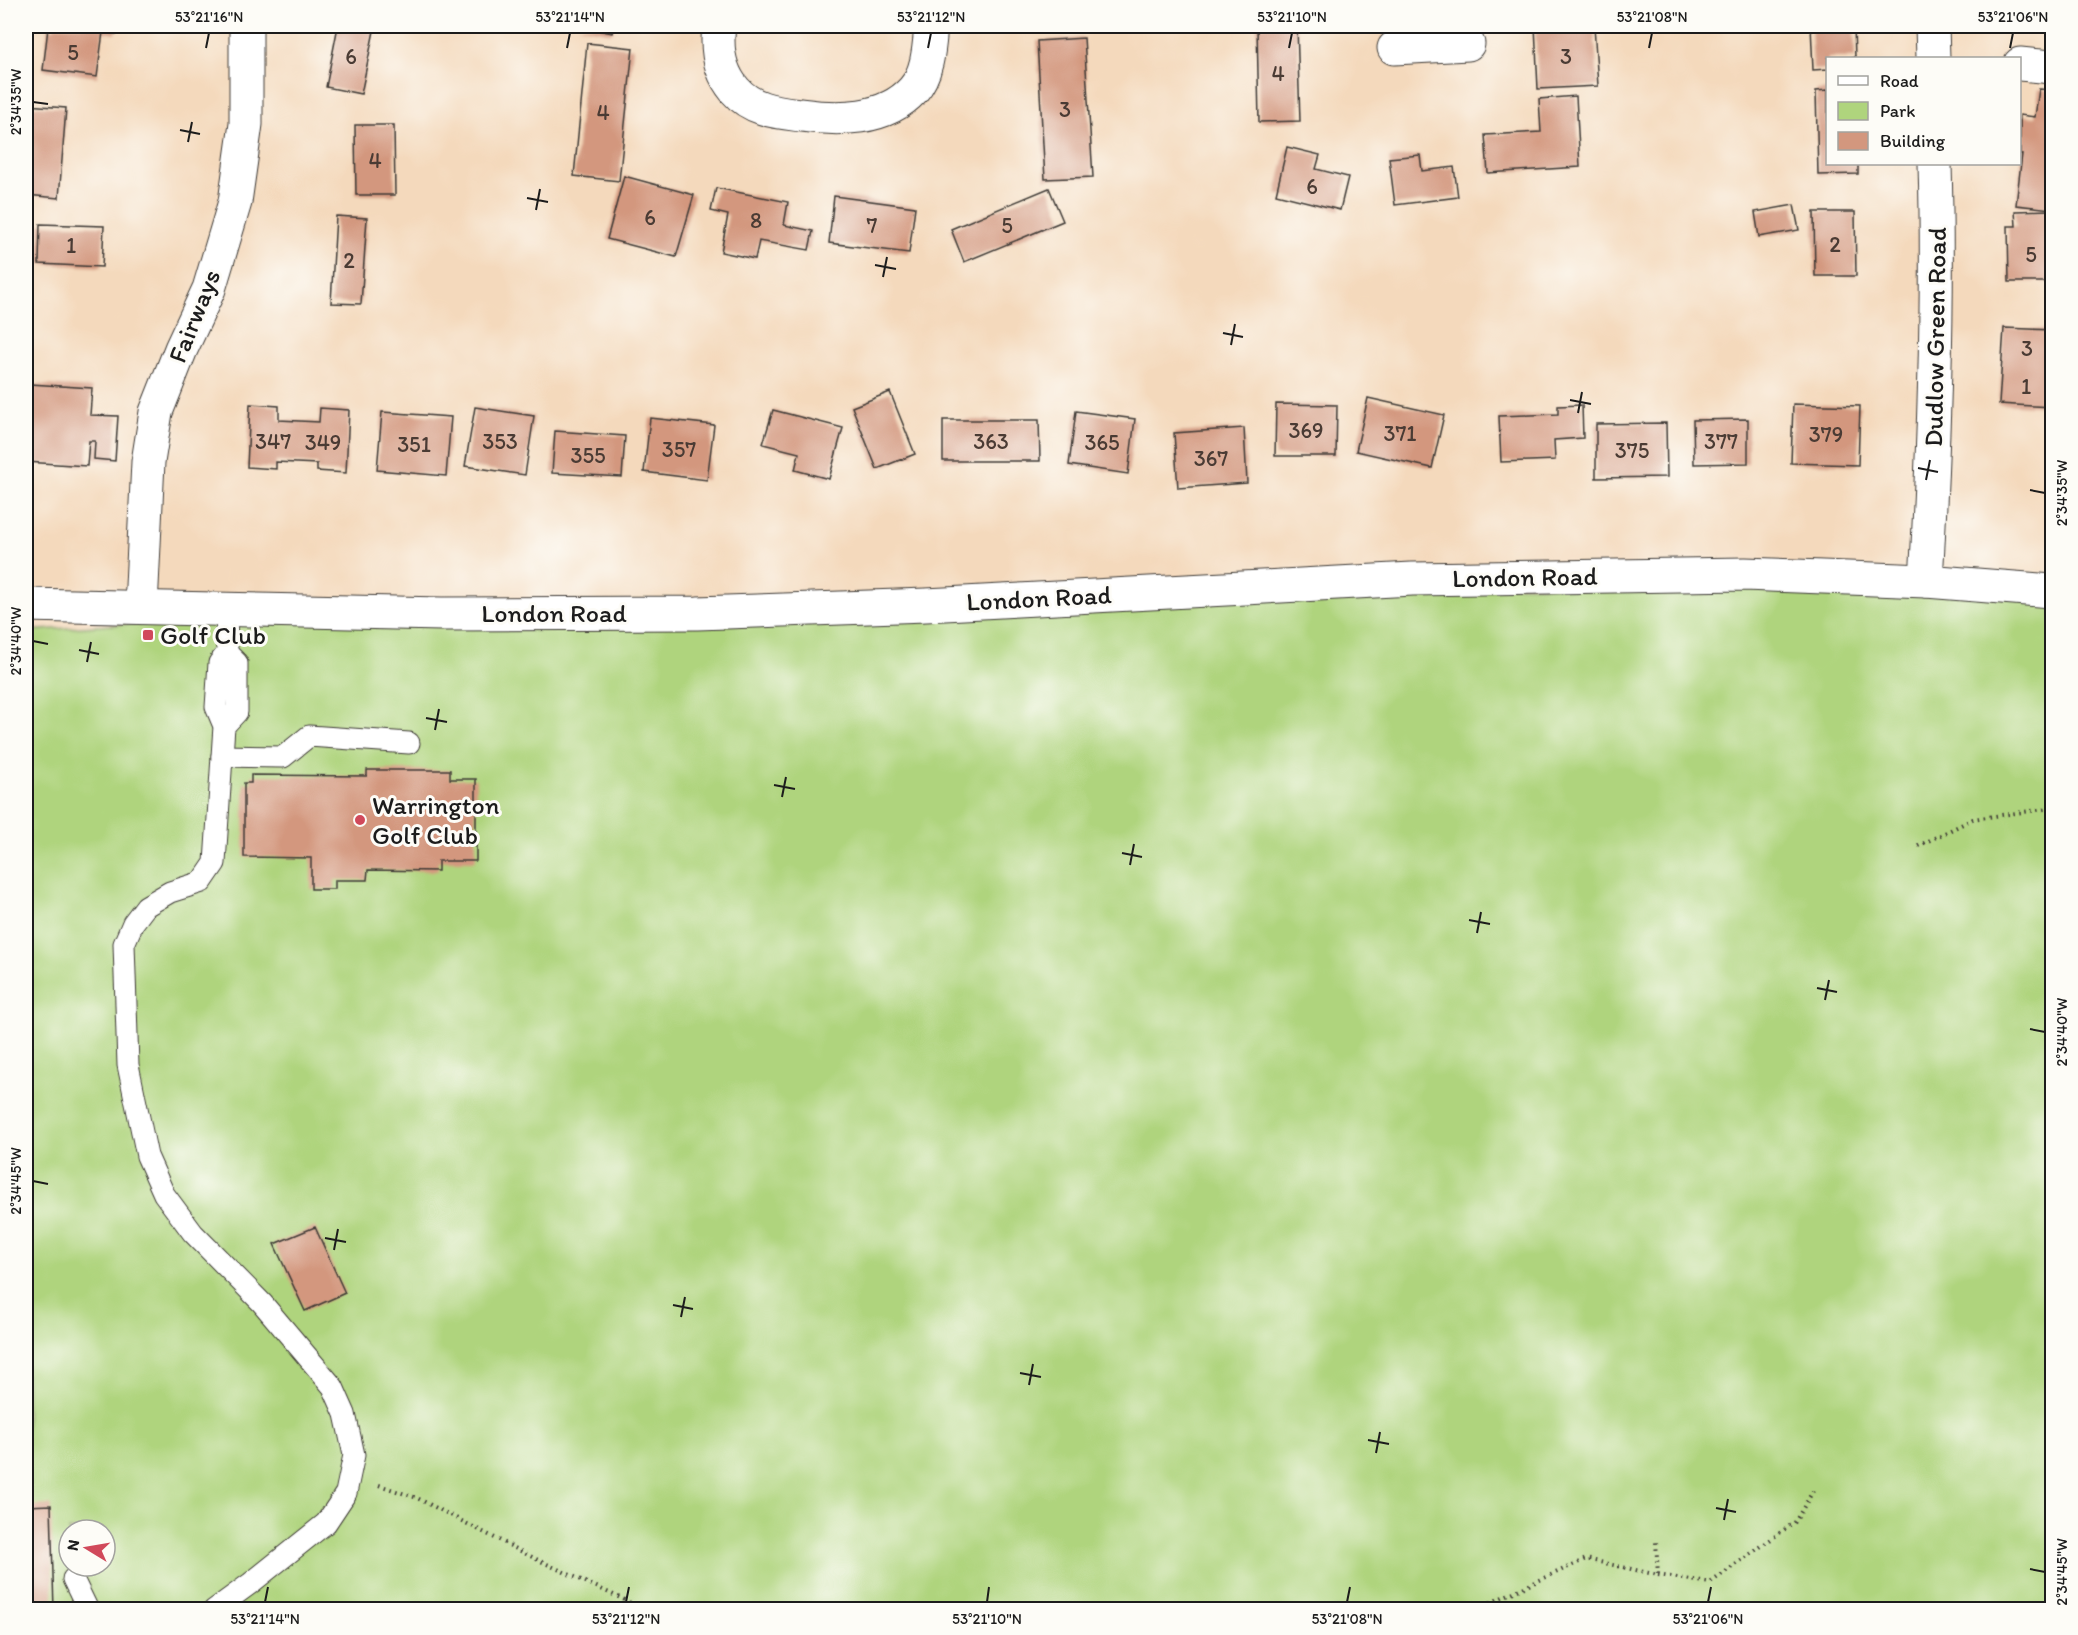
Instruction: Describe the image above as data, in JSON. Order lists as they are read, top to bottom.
{
  "streets": {
    "main road": ["Fairways", "Dudlow Green Road", "London Road"]
  },
  "crossings": [
    ["Fairways", "London Road"],
    ["Dudlow Green Road", "London Road"]
  ],
  "places": {
    "transit": ["Golf Club"],
    "other": ["Warrington Golf Club"]
  },
  "house_numbers": [
    "5",
    "6",
    "3",
    "4",
    "3",
    "4",
    "4",
    "6",
    "6",
    "8",
    "7",
    "5",
    "2",
    "1",
    "5",
    "2",
    "3",
    "1",
    "369",
    "371",
    "379",
    "347",
    "353",
    "363",
    "377",
    "349",
    "365",
    "351",
    "357",
    "375",
    "355",
    "367"
  ],
  "legend": ["Road", "Park", "Building"],
  "north": "left",
  "coordinates": [
    "53°21'16\"N",
    "53°21'14\"N",
    "53°21'12\"N",
    "53°21'10\"N",
    "53°21'08\"N",
    "53°21'06\"N",
    "2°34'35\"W",
    "2°34'40\"W",
    "2°34'45\"W"
  ]
}
